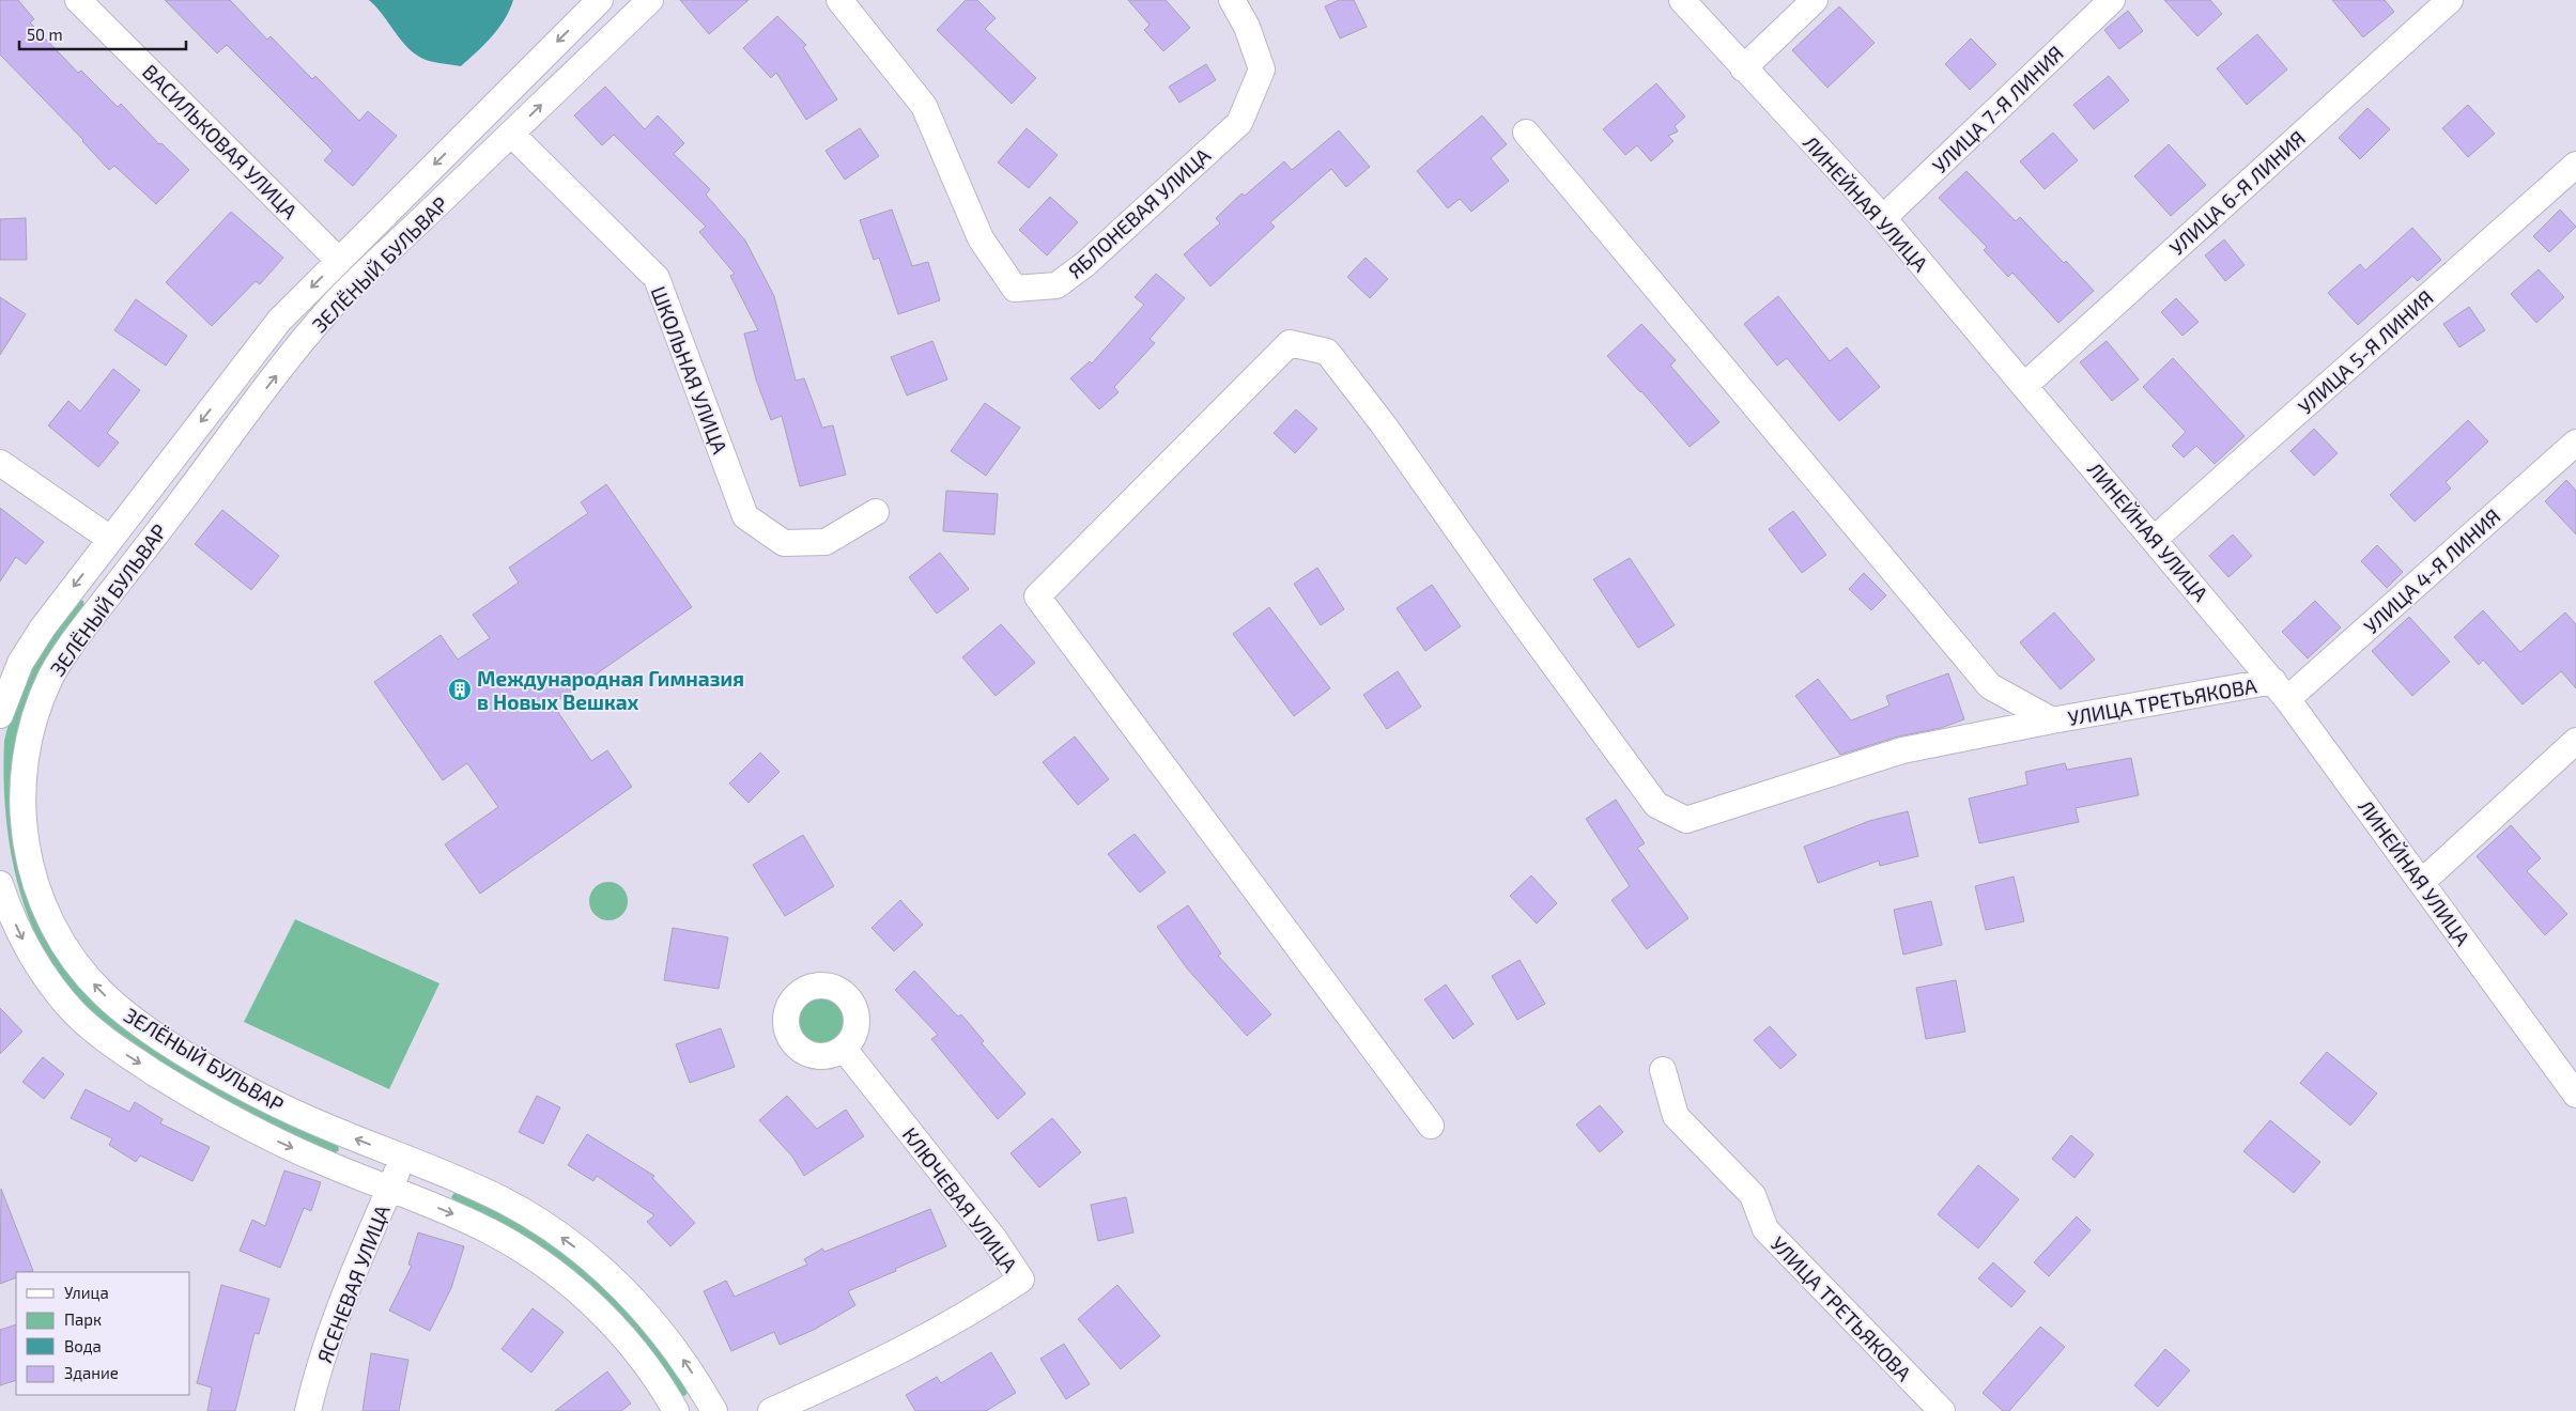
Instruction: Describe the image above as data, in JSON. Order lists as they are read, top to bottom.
{
  "streets": {
    "street": [
      "УЛИЦА 7-Я ЛИНИЯ",
      "ВАСИЛЬКОВАЯ УЛИЦА",
      "УЛИЦА 6-Я ЛИНИЯ",
      "ЛИНЕЙНАЯ УЛИЦА",
      "ЯБЛОНЕВАЯ УЛИЦА",
      "ЗЕЛЁНЫЙ БУЛЬВАР",
      "УЛИЦА 5-Я ЛИНИЯ",
      "ШКОЛЬНАЯ УЛИЦА",
      "УЛИЦА 4-Я ЛИНИЯ",
      "УЛИЦА ТРЕТЬЯКОВА",
      "КЛЮЧЕВАЯ УЛИЦА",
      "ЯСЕНЕВАЯ УЛИЦА"
    ]
  },
  "crossings": [
    ["УЛИЦА 7-Я ЛИНИЯ", "ЛИНЕЙНАЯ УЛИЦА"],
    ["ВАСИЛЬКОВАЯ УЛИЦА", "ЗЕЛЁНЫЙ БУЛЬВАР"],
    ["УЛИЦА 6-Я ЛИНИЯ", "ЛИНЕЙНАЯ УЛИЦА"],
    ["ЛИНЕЙНАЯ УЛИЦА", "УЛИЦА 5-Я ЛИНИЯ"],
    ["ЛИНЕЙНАЯ УЛИЦА", "УЛИЦА 4-Я ЛИНИЯ"],
    ["ЛИНЕЙНАЯ УЛИЦА", "УЛИЦА ТРЕТЬЯКОВА"],
    ["ЗЕЛЁНЫЙ БУЛЬВАР", "ШКОЛЬНАЯ УЛИЦА"],
    ["ЗЕЛЁНЫЙ БУЛЬВАР", "ЯСЕНЕВАЯ УЛИЦА"],
    ["УЛИЦА 4-Я ЛИНИЯ", "УЛИЦА ТРЕТЬЯКОВА"]
  ],
  "places": {
    "building": ["Международная Гимназия в Новых Вешках"]
  },
  "legend": [
    "Улица",
    "Парк",
    "Вода",
    "Здание"
  ],
  "scale_bar": "50 m"
}
